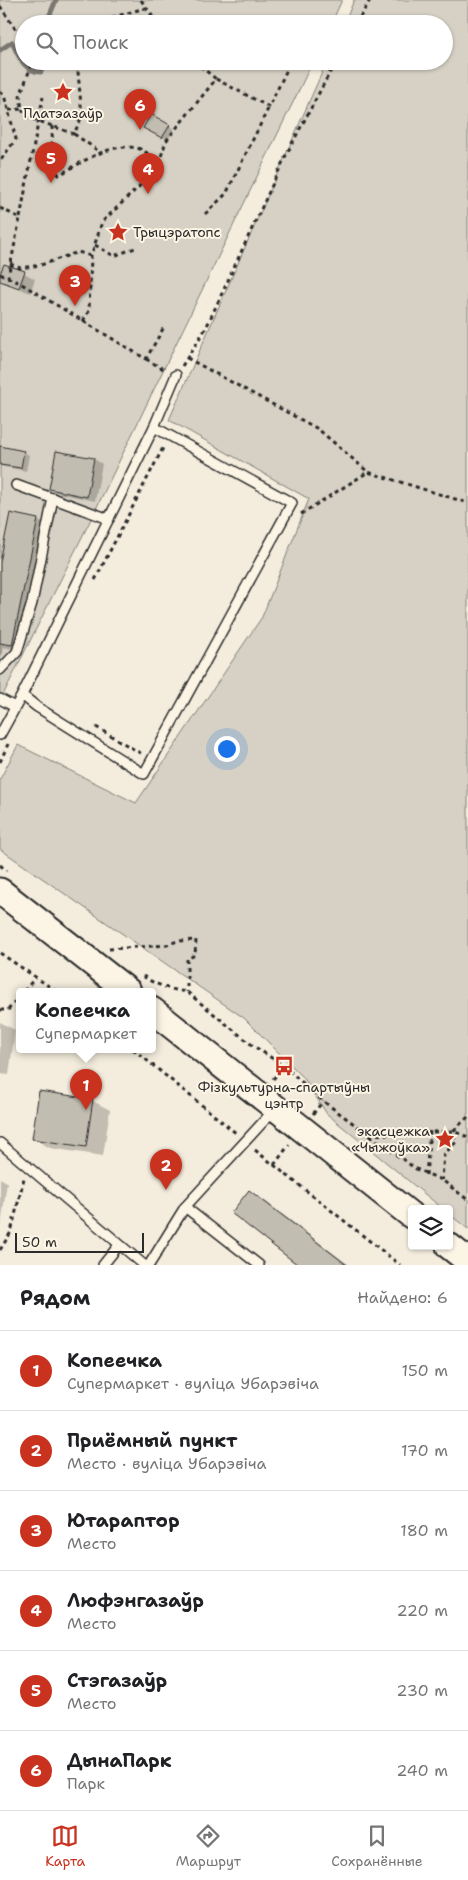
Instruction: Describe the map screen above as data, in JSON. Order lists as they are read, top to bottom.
{
  "places": {
    "place": ["Платэазаўр", "Трыцэратопс", "экасцежка «Чыжоўка»"],
    "bus stop": ["Фізкультурна-спартыўны цэнтр"]
  },
  "scale_bar": "50 m",
  "page": {
    "search": "Поиск",
    "pins": [
      "6",
      "5",
      "4",
      "3",
      "1",
      "2"
    ],
    "popup": ["Копеечка", "Супермаркет"],
    "scale": "50 m",
    "heading": ["Рядом", "Найдено: 6"],
    "list": [
      {
        "mark": "1",
        "name": "Копеечка",
        "note": "Супермаркет · вуліца Убарэвіча",
        "value": "150 m"
      },
      {
        "mark": "2",
        "name": "Приёмный пункт",
        "note": "Место · вуліца Убарэвіча",
        "value": "170 m"
      },
      {
        "mark": "3",
        "name": "Ютараптор",
        "note": "Место",
        "value": "180 m"
      },
      {
        "mark": "4",
        "name": "Люфэнгазаўр",
        "note": "Место",
        "value": "220 m"
      },
      {
        "mark": "5",
        "name": "Стэгазаўр",
        "note": "Место",
        "value": "230 m"
      },
      {
        "mark": "6",
        "name": "ДынаПарк",
        "note": "Парк",
        "value": "240 m"
      }
    ],
    "nav": ["Карта", "Маршрут", "Сохранённые"]
  }
}
